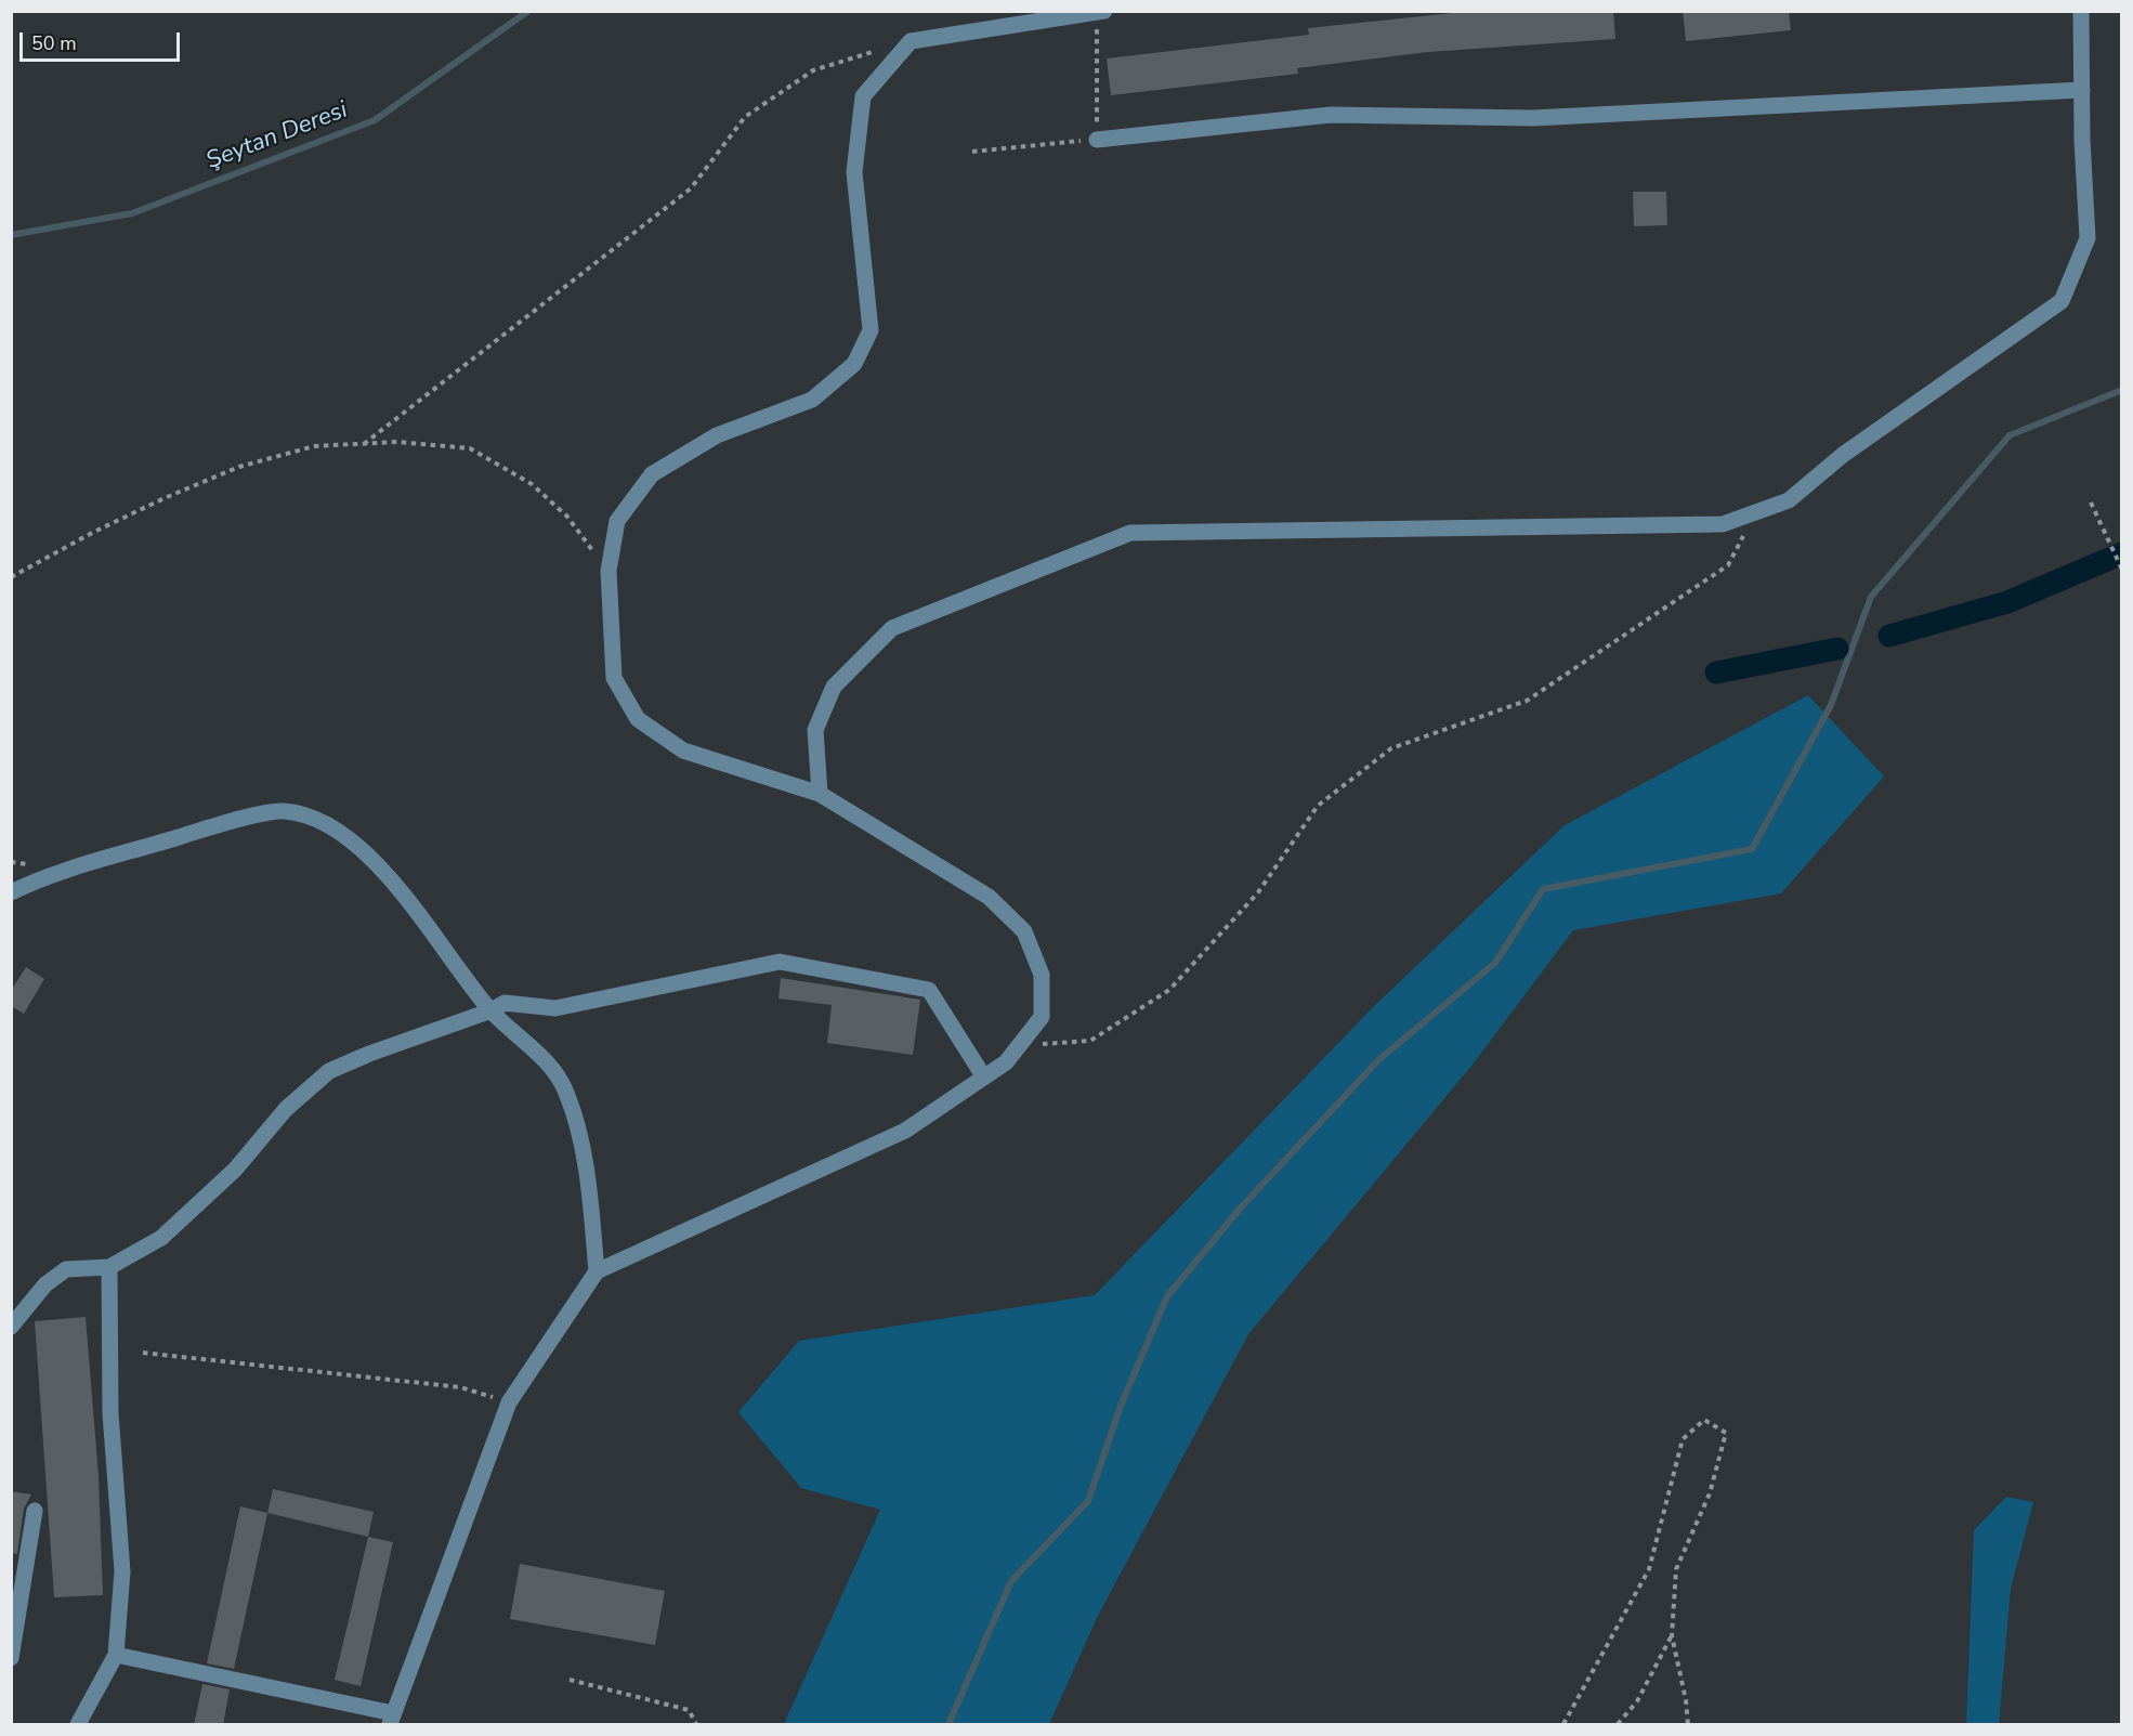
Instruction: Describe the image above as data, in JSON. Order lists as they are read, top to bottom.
{
  "water": ["Şeytan Deresi"],
  "scale_bar": "50 m"
}
